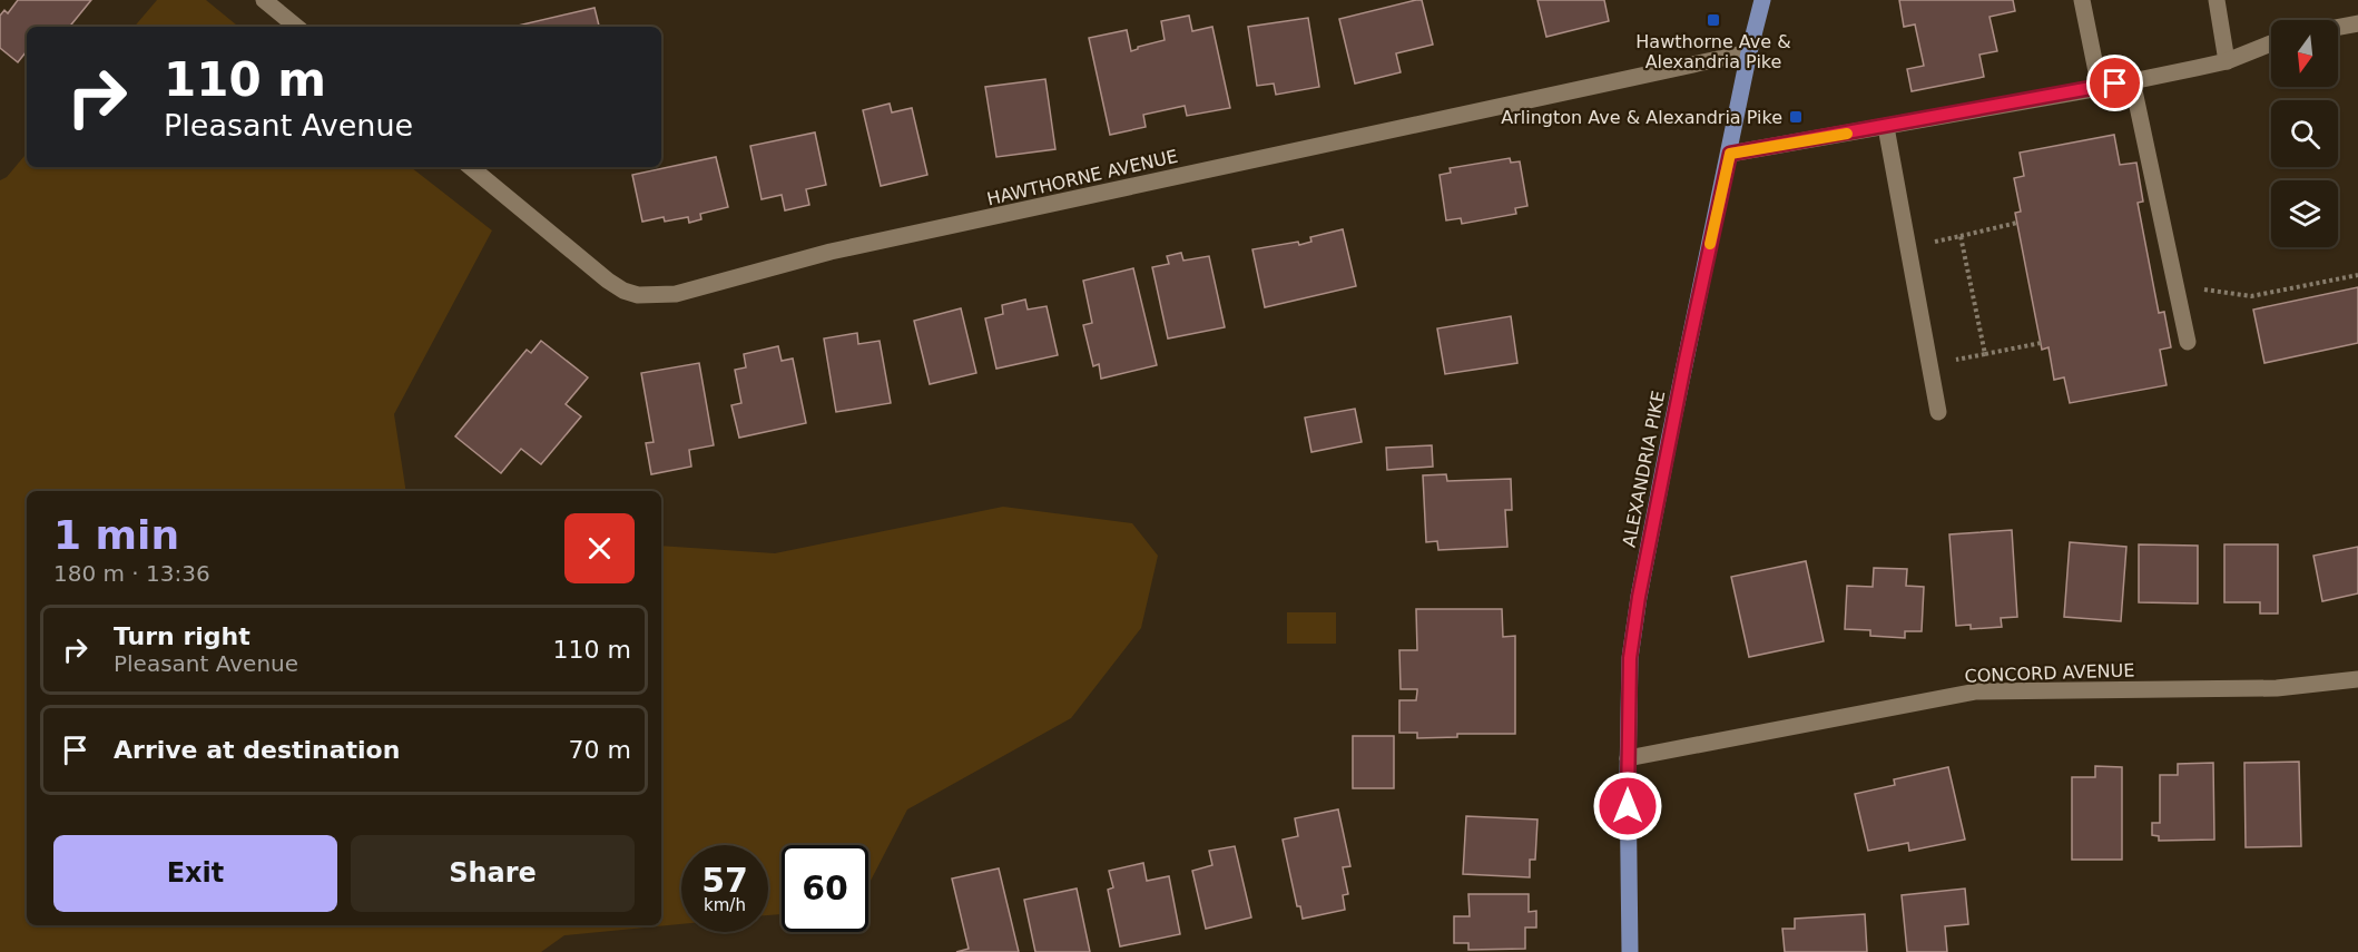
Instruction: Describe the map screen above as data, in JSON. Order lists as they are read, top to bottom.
{
  "streets": {
    "main road": ["ALEXANDRIA PIKE"],
    "street": ["HAWTHORNE AVENUE", "CONCORD AVENUE"]
  },
  "crossings": [
    ["HAWTHORNE AVENUE", "ALEXANDRIA PIKE"],
    ["ALEXANDRIA PIKE", "CONCORD AVENUE"]
  ],
  "places": {
    "transit": ["Hawthorne Ave & Alexandria Pike", "Arlington Ave & Alexandria Pike"]
  },
  "north": "bottom",
  "page": {
    "turn": ["110 m", "Pleasant Avenue"],
    "heading": ["1 min", "180 m · 13:36"],
    "list": [
      {
        "name": "Turn right",
        "note": "Pleasant Avenue",
        "value": "110 m"
      },
      {
        "name": "Arrive at destination",
        "value": "70 m"
      }
    ],
    "buttons": ["Exit", "Share"],
    "speed": "57 km/h",
    "limit": "60"
  }
}
